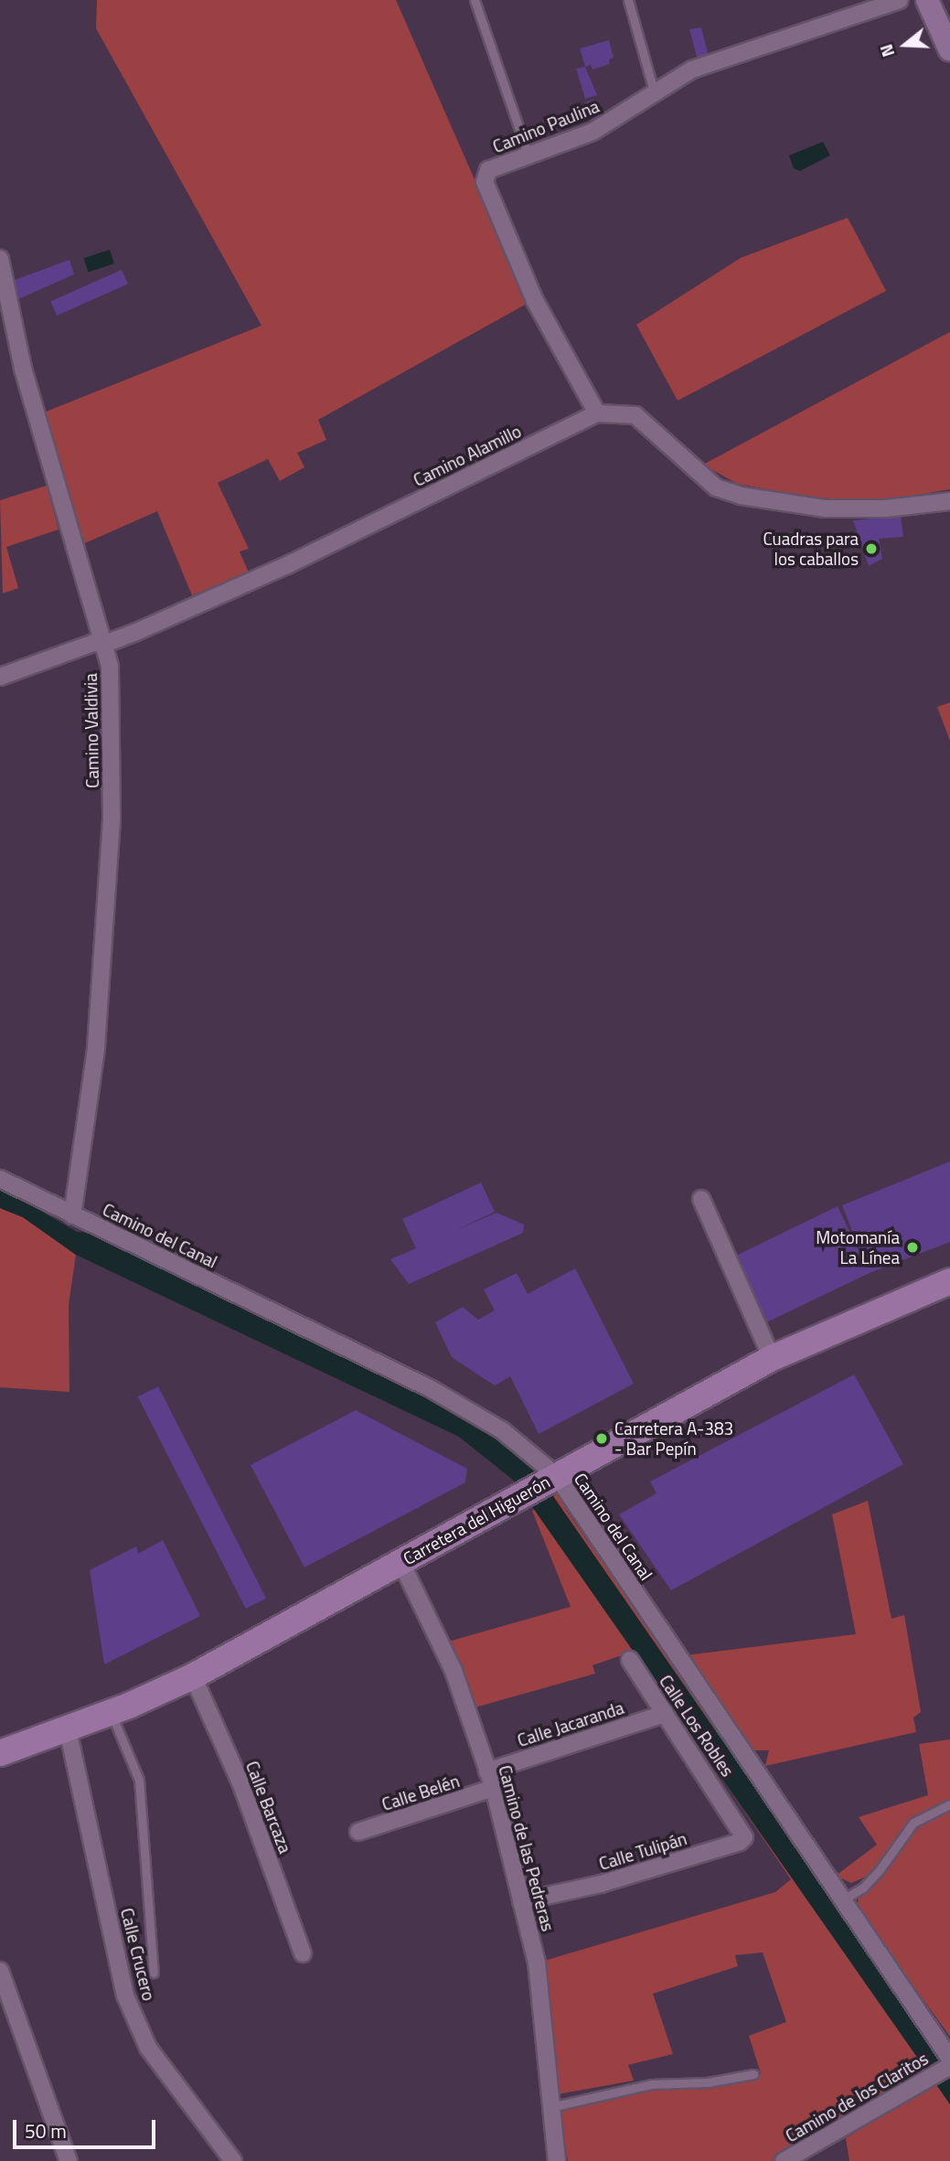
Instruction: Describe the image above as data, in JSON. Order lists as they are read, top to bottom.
{
  "streets": {
    "main road": ["Carretera del Higuerón"],
    "street": [
      "Camino Paulina",
      "Camino Alamillo",
      "Camino Valdivia",
      "Camino del Canal",
      "Calle Jacaranda",
      "Calle Los Robles",
      "Calle Belén",
      "Calle Barcaza",
      "Camino de las Pedreras",
      "Calle Tulipán",
      "Calle Crucero",
      "Camino de los Claritos"
    ]
  },
  "crossings": [
    ["Camino Paulina", "Camino Alamillo"],
    ["Camino Alamillo", "Camino Valdivia"],
    ["Camino Valdivia", "Camino del Canal"],
    ["Camino del Canal", "Carretera del Higuerón"],
    ["Carretera del Higuerón", "Calle Barcaza"],
    ["Carretera del Higuerón", "Camino de las Pedreras"],
    ["Carretera del Higuerón", "Calle Crucero"],
    ["Calle Jacaranda", "Calle Los Robles"],
    ["Calle Jacaranda", "Camino de las Pedreras"],
    ["Calle Los Robles", "Calle Tulipán"],
    ["Calle Belén", "Camino de las Pedreras"],
    ["Camino de las Pedreras", "Calle Tulipán"]
  ],
  "places": ["Cuadras para los caballos", "Motomanía La Línea", "Carretera A-383 - Bar Pepín"],
  "scale_bar": "50 m",
  "north": "left"
}
